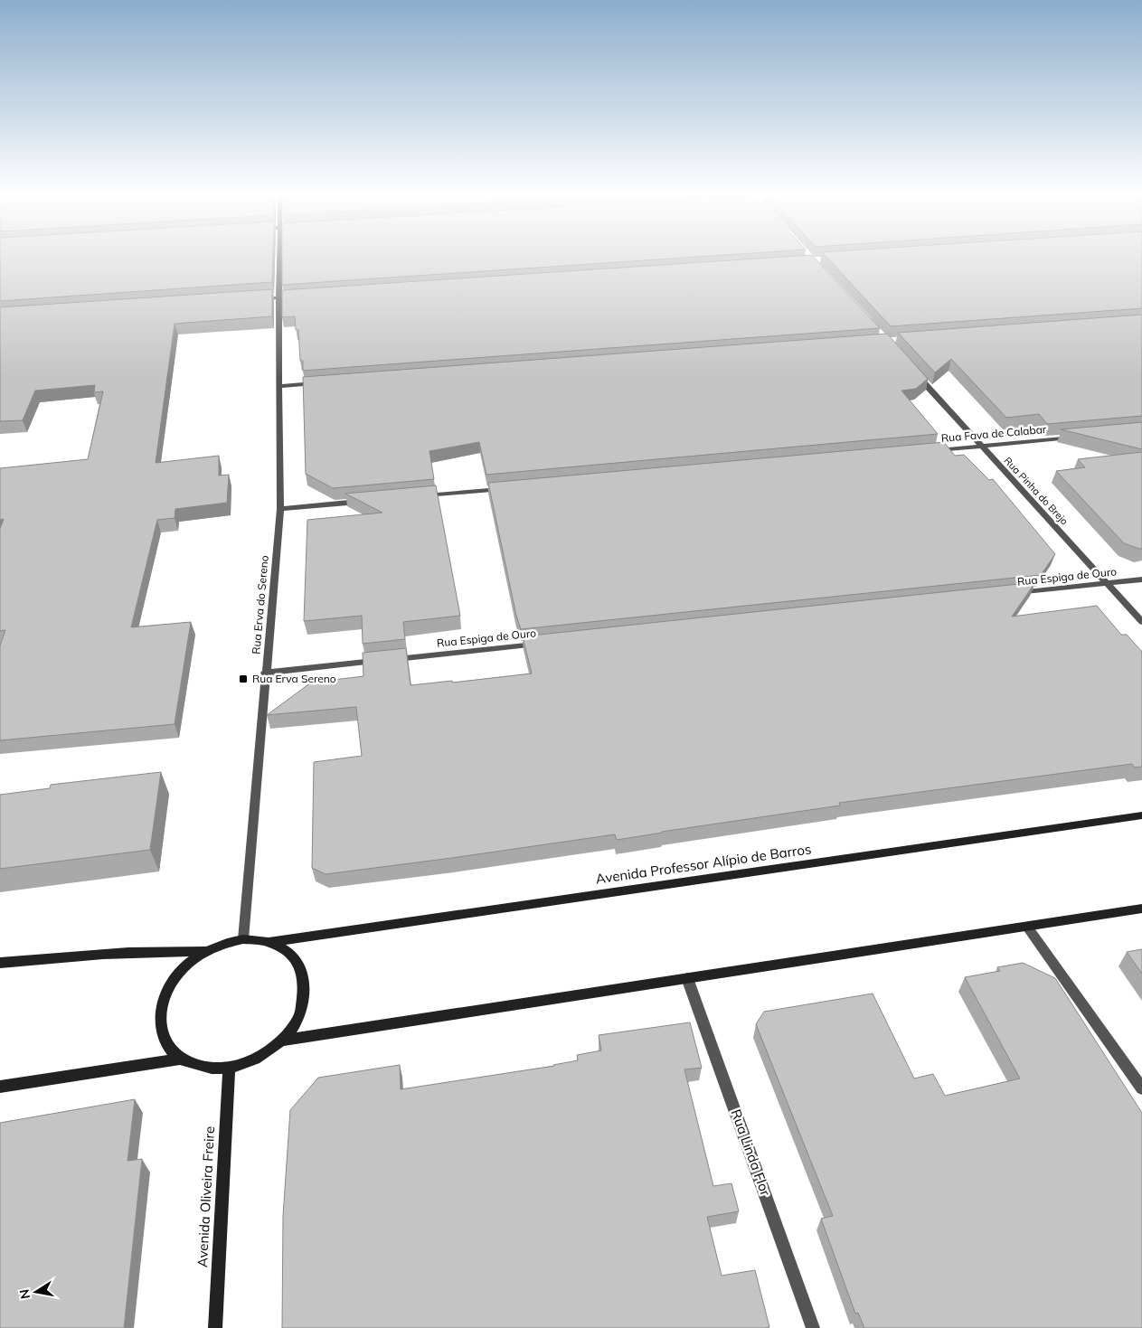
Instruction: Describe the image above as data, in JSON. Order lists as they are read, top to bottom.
{
  "streets": {
    "street": [
      "Rua Fava de Calabar",
      "Rua Pinha do Brejo",
      "Rua Espiga de Ouro",
      "Rua Erva do Sereno",
      "Avenida Professor Alípio de Barros",
      "Rua Linda Flor",
      "Avenida Oliveira Freire"
    ]
  },
  "crossings": [
    ["Rua Fava de Calabar", "Rua Pinha do Brejo"],
    ["Rua Pinha do Brejo", "Rua Espiga de Ouro"],
    ["Rua Espiga de Ouro", "Rua Erva do Sereno"],
    ["Rua Erva do Sereno", "Avenida Professor Alípio de Barros"],
    ["Rua Erva do Sereno", "Avenida Oliveira Freire"],
    ["Avenida Professor Alípio de Barros", "Avenida Oliveira Freire"]
  ],
  "places": {
    "transit": ["Rua Erva Sereno"]
  },
  "north": "left"
}
